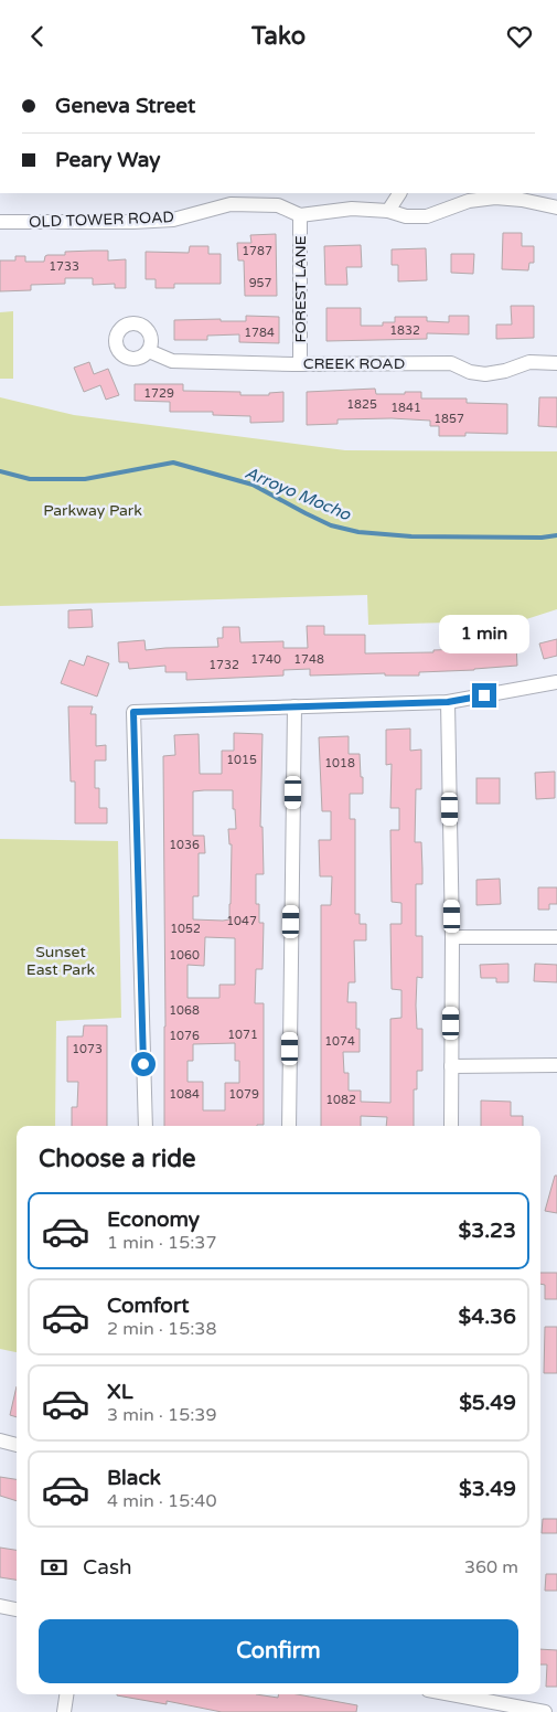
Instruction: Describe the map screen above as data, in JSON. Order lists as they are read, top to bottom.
{
  "streets": {
    "street": ["OLD TOWER ROAD", "FOREST LANE", "CREEK ROAD"]
  },
  "crossings": [
    ["OLD TOWER ROAD", "FOREST LANE"],
    ["FOREST LANE", "CREEK ROAD"]
  ],
  "water": ["Arroyo Mocho"],
  "parks": ["Parkway Park", "Sunset East Park"],
  "house_numbers": [
    "1787",
    "1733",
    "957",
    "1832",
    "1784",
    "1729",
    "1825",
    "1841",
    "1857",
    "1740",
    "1748",
    "1732",
    "1015",
    "1018",
    "1036",
    "1047",
    "1052",
    "1060",
    "1068",
    "1071",
    "1076",
    "1074",
    "1073",
    "1084",
    "1079",
    "1082"
  ],
  "page": {
    "header": "Tako",
    "banner": ["Geneva Street", "Peary Way"],
    "bubble": "1 min",
    "heading": "Choose a ride",
    "list": [
      {
        "name": "Economy",
        "note": "1 min · 15:37",
        "value": "$3.23"
      },
      {
        "name": "Comfort",
        "note": "2 min · 15:38",
        "value": "$4.36"
      },
      {
        "name": "XL",
        "note": "3 min · 15:39",
        "value": "$5.49"
      },
      {
        "name": "Black",
        "note": "4 min · 15:40",
        "value": "$3.49"
      }
    ],
    "pay": ["Cash", "360 m"],
    "buttons": "Confirm"
  }
}
